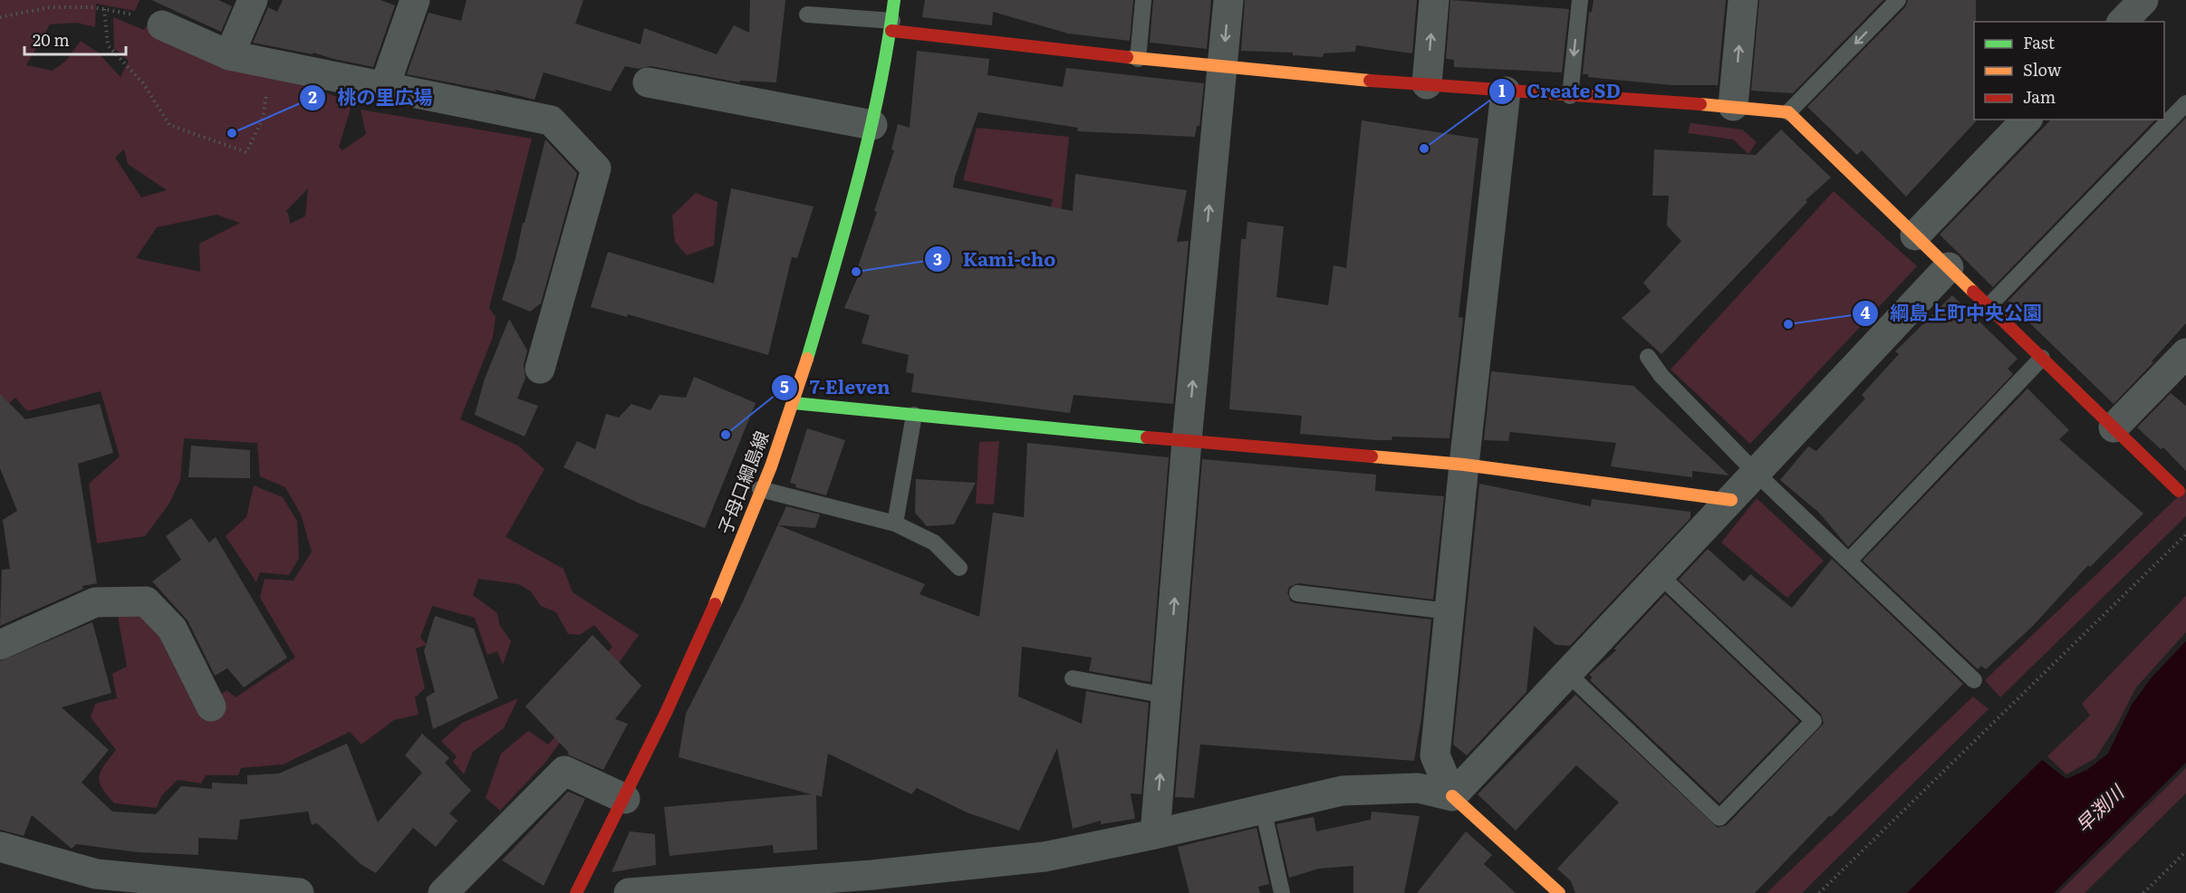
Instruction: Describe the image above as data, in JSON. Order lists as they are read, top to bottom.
{
  "streets": {
    "street": ["子母口綱島線"]
  },
  "water": ["早渕川"],
  "places": [
    "桃の里広場",
    "Create SD",
    "Kami-cho",
    "綱島上町中央公園",
    "7-Eleven"
  ],
  "legend": ["Fast", "Slow", "Jam"],
  "scale_bar": "20 m"
}
